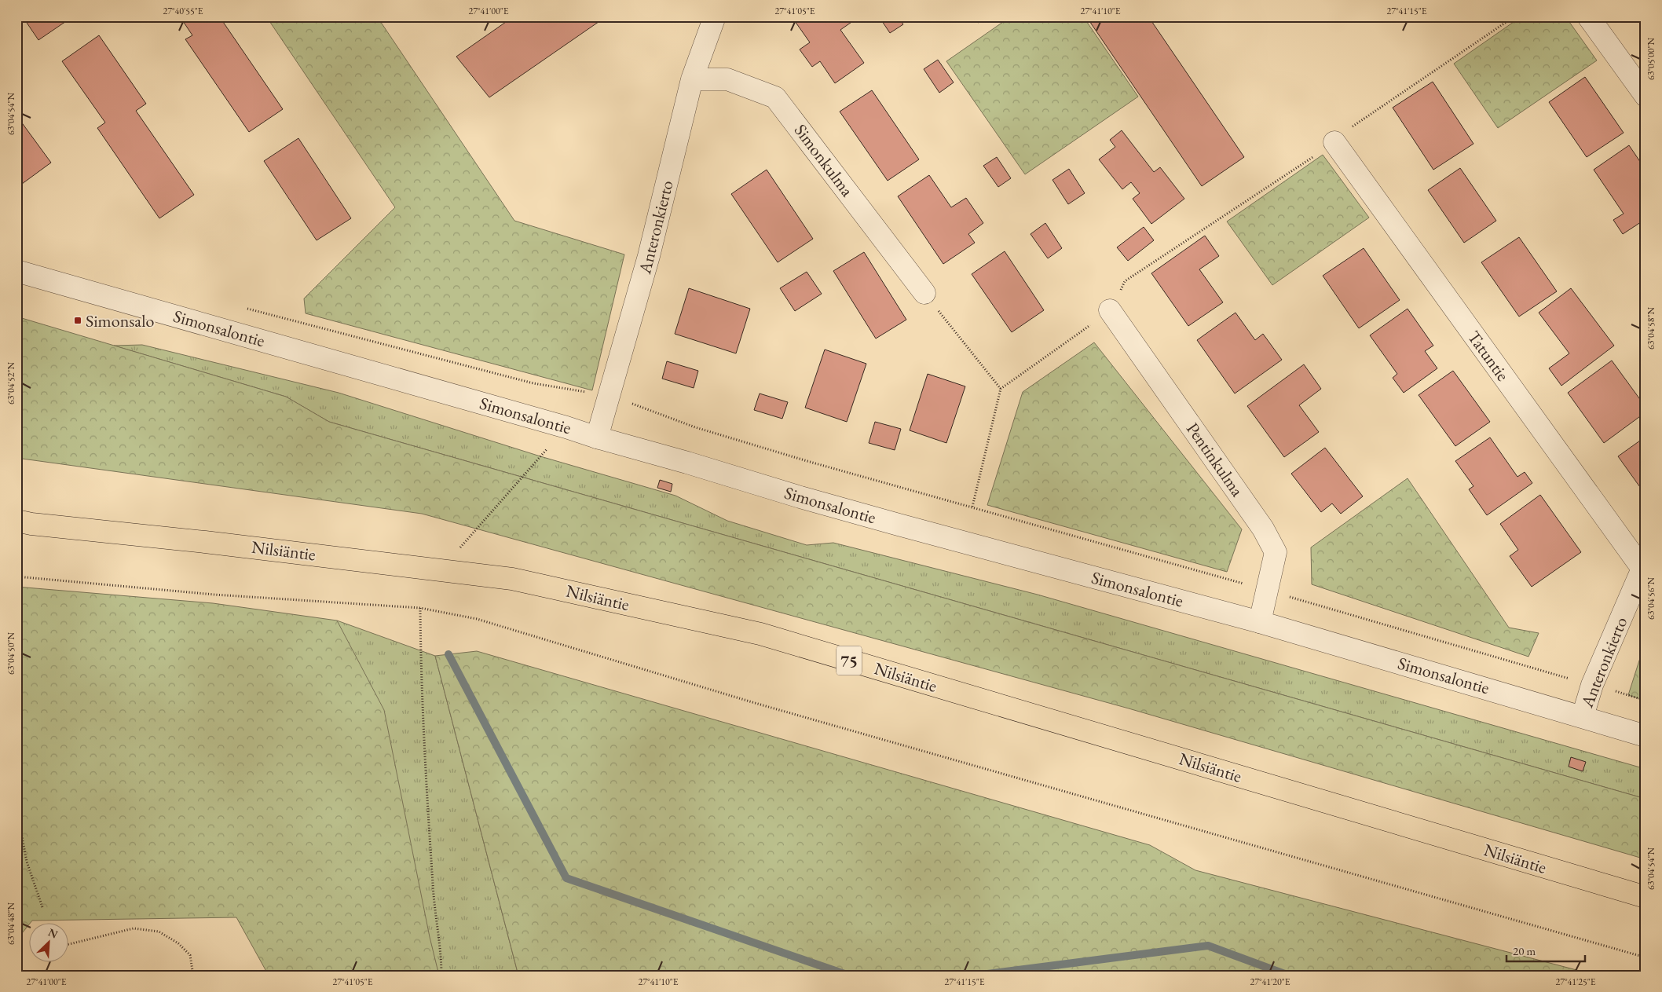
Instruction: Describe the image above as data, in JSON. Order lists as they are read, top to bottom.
{
  "streets": {
    "main road": ["Nilsiäntie", "75"],
    "street": [
      "Simonkulma",
      "Anteronkierto",
      "Simonsalontie",
      "Tatuntie",
      "Pentinkulma"
    ]
  },
  "crossings": [
    ["Simonkulma", "Anteronkierto"],
    ["Anteronkierto", "Simonsalontie"],
    ["Anteronkierto", "Tatuntie"],
    ["Simonsalontie", "Pentinkulma"]
  ],
  "places": {
    "transit": ["Simonsalo"]
  },
  "scale_bar": "20 m",
  "north": "top right",
  "coordinates": [
    "27°40'55\"E",
    "27°41'00\"E",
    "27°41'05\"E",
    "27°41'10\"E",
    "27°41'15\"E",
    "63°05'00\"N",
    "63°04'54\"N",
    "63°04'58\"N",
    "63°04'52\"N",
    "63°04'56\"N",
    "63°04'50\"N",
    "63°04'48\"N",
    "27°41'20\"E",
    "27°41'25\"E"
  ]
}
